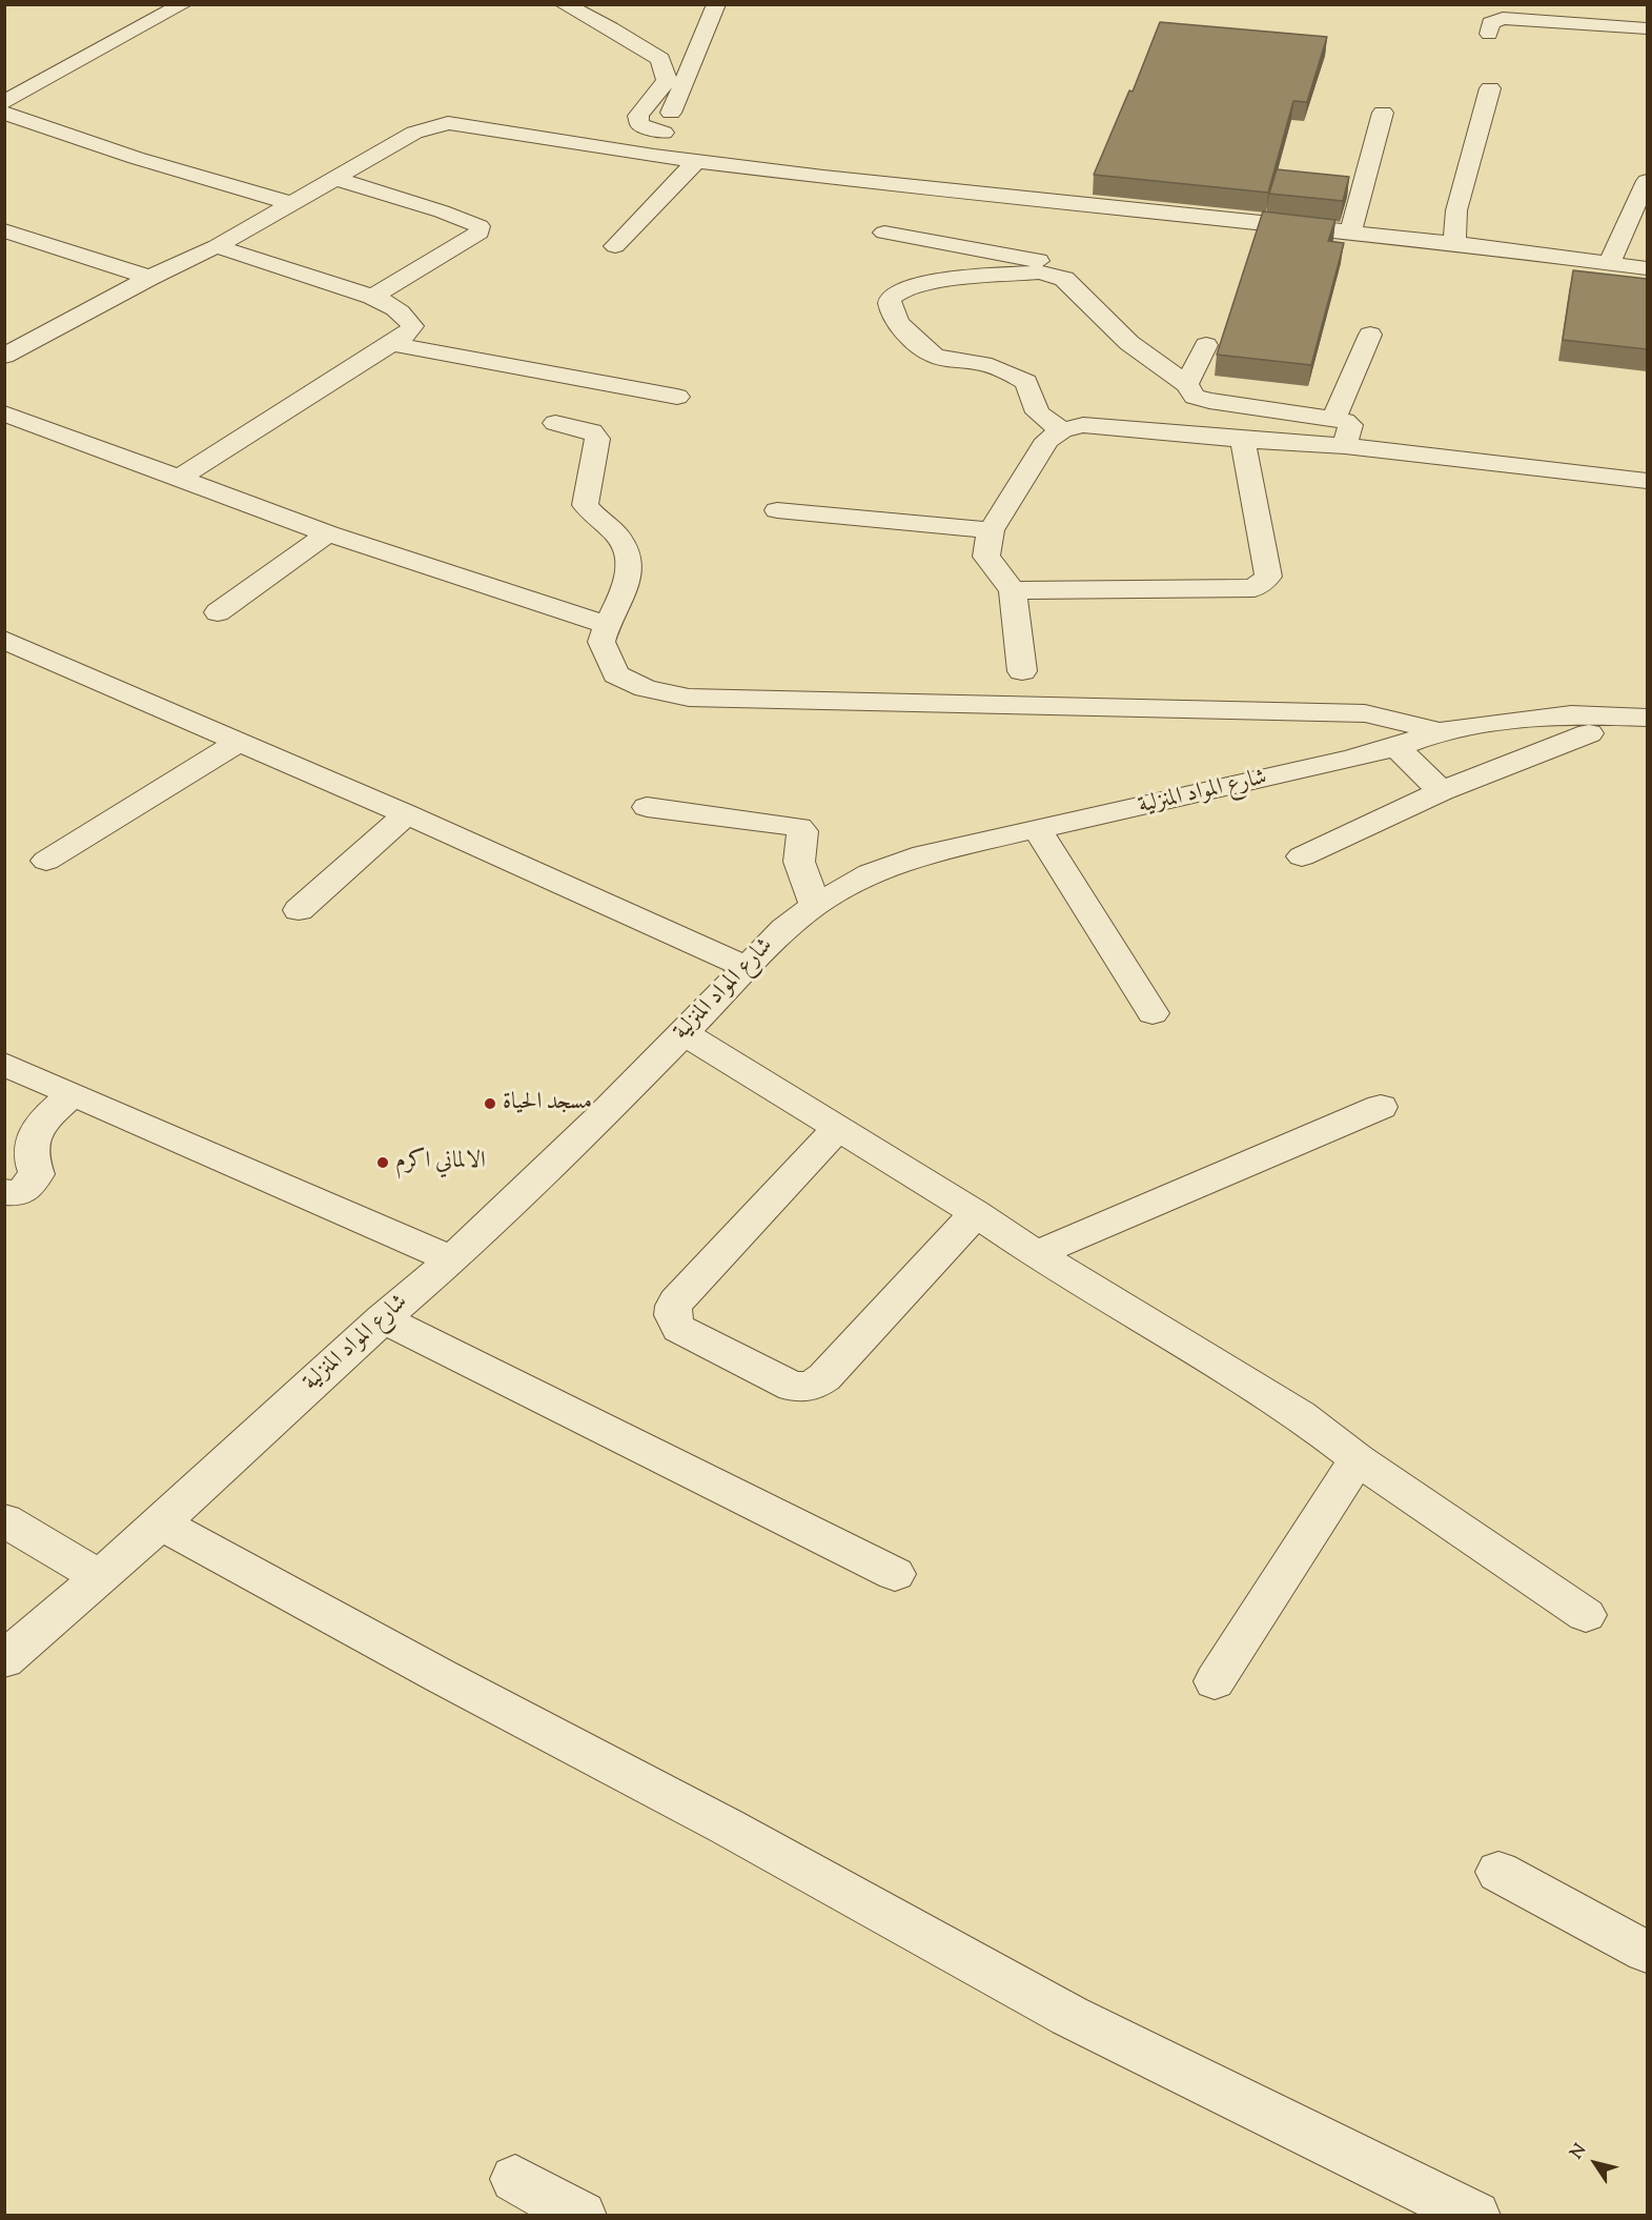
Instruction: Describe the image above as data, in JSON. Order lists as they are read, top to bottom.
{
  "streets": {
    "street": ["شارع المواد المنزلية"]
  },
  "places": ["مسجد الحياة", "الالماني اكرم"],
  "north": "top left"
}
